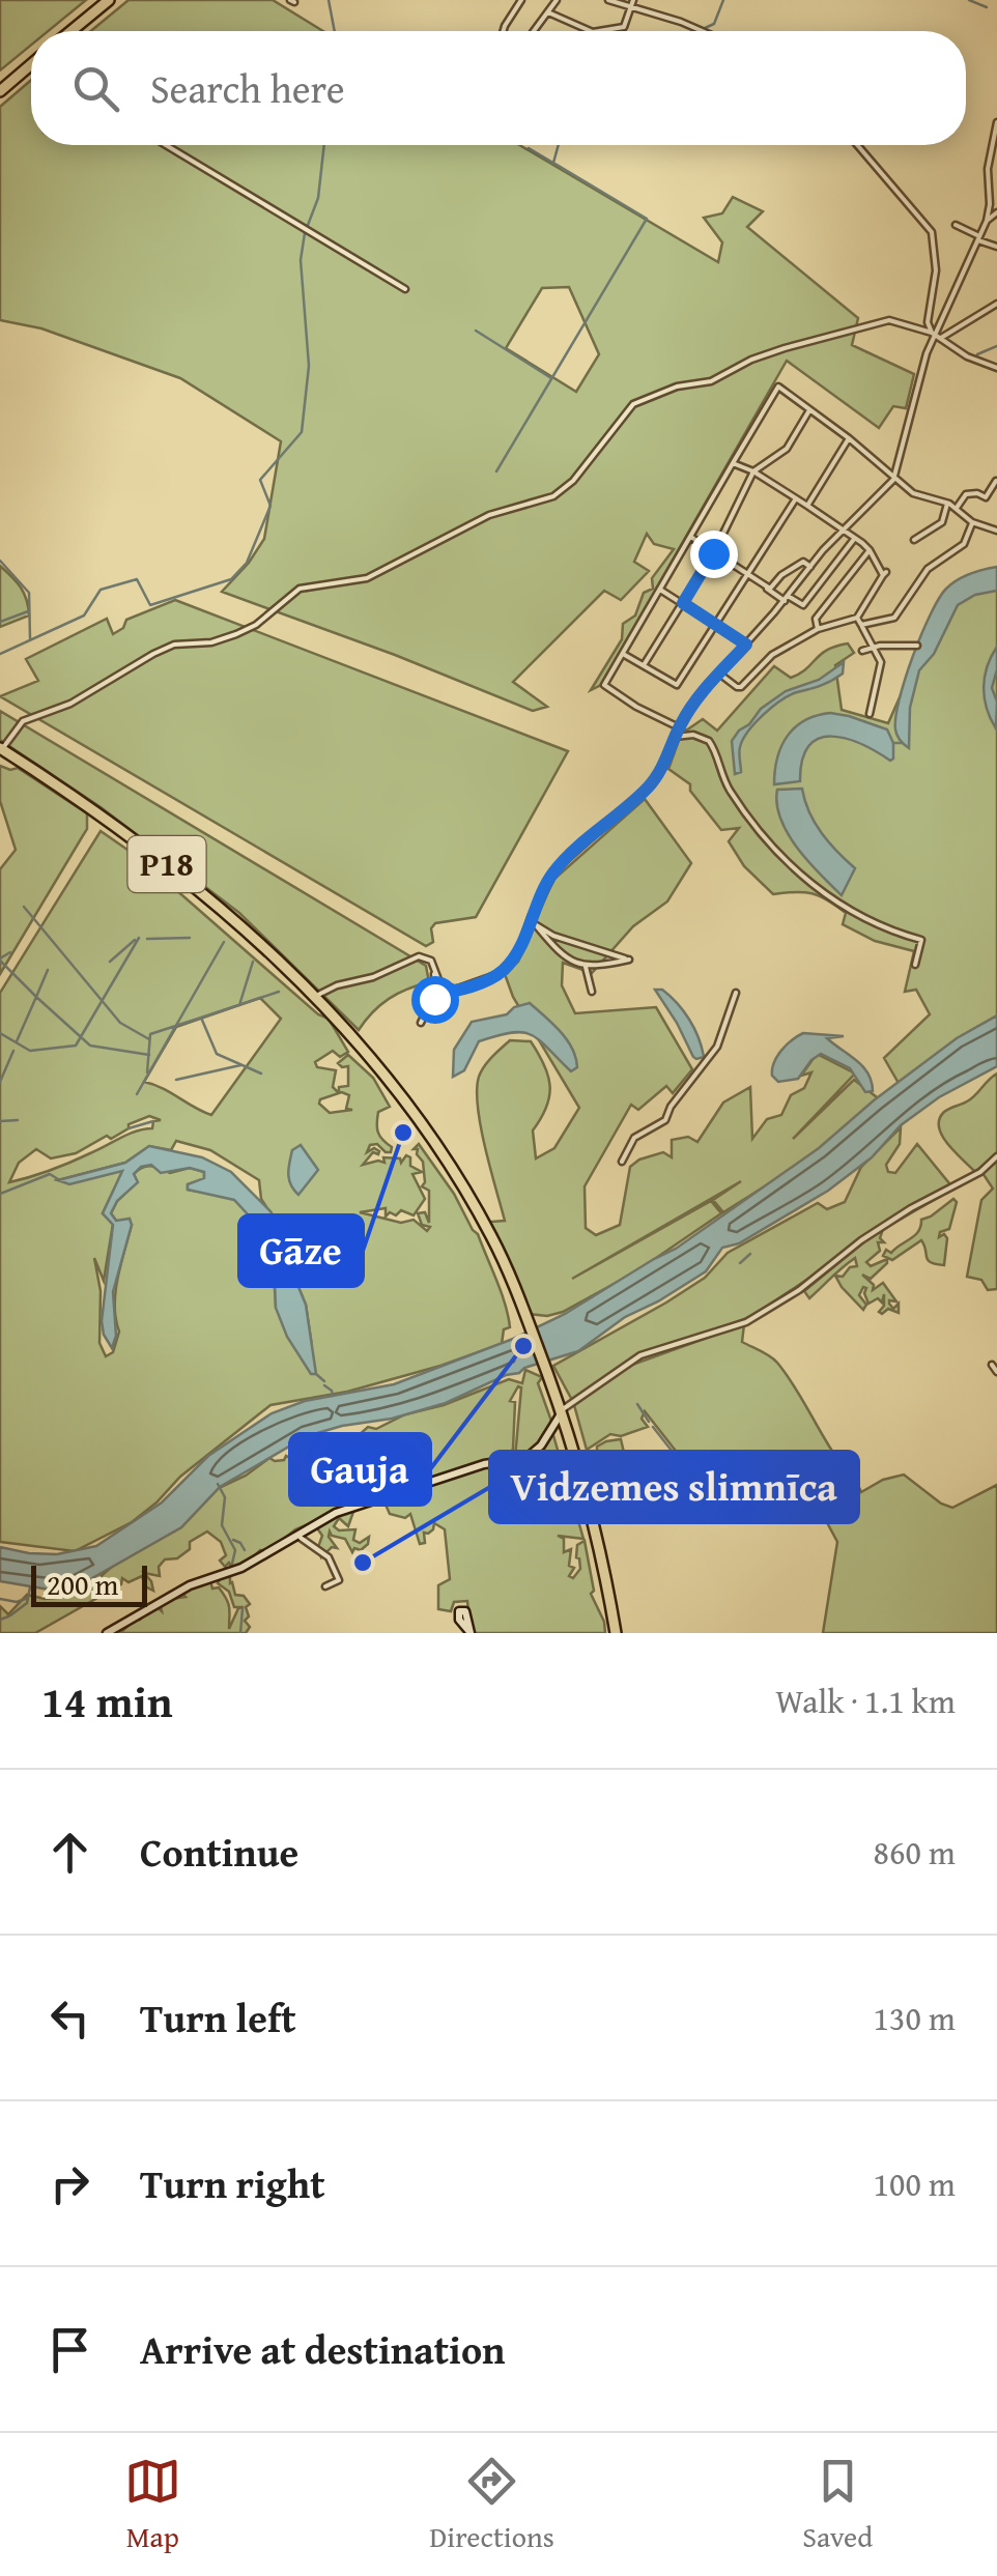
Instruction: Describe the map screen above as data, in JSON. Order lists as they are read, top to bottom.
{
  "streets": {
    "main road": ["P18"]
  },
  "places": ["Gāze", "Gauja", "Vidzemes slimnīca"],
  "scale_bar": "200 m",
  "page": {
    "search": "Search here",
    "scale": "200 m",
    "heading": ["14 min", "Walk · 1.1 km"],
    "list": [
      ["Continue", "860 m"],
      ["Turn left", "130 m"],
      ["Turn right", "100 m"],
      "Arrive at destination"
    ],
    "nav": ["Map", "Directions", "Saved"]
  }
}
